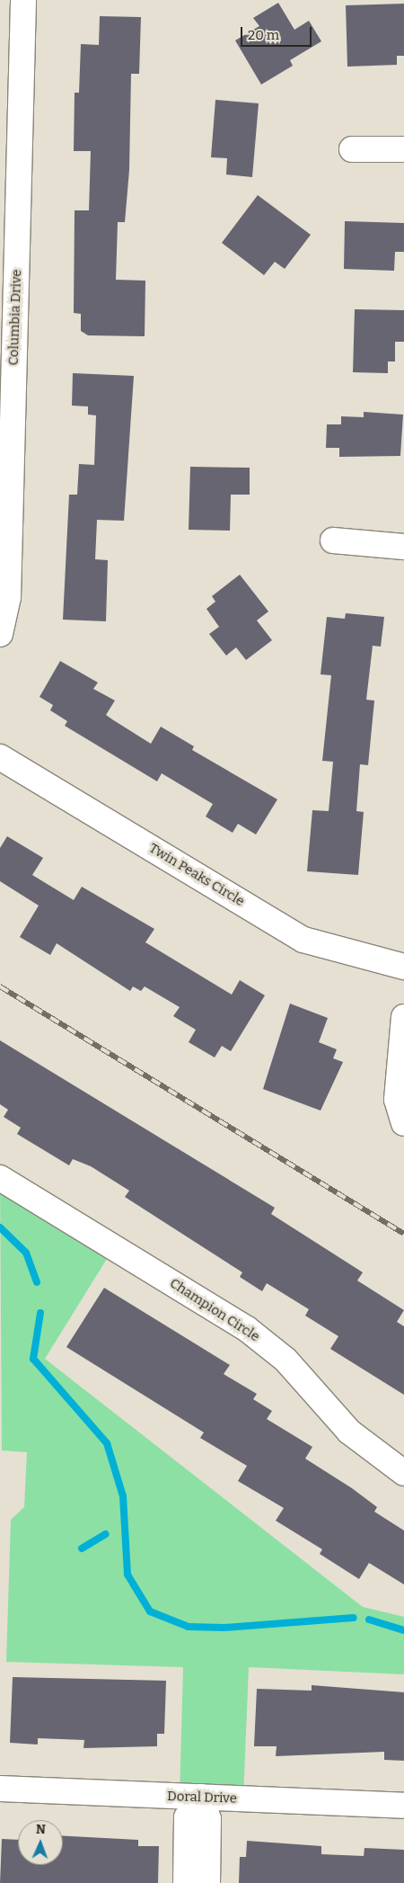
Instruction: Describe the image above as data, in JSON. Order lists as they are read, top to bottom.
{
  "streets": {
    "street": [
      "Columbia Drive",
      "Twin Peaks Circle",
      "Champion Circle",
      "Doral Drive"
    ]
  },
  "scale_bar": "20 m",
  "north": "top"
}
